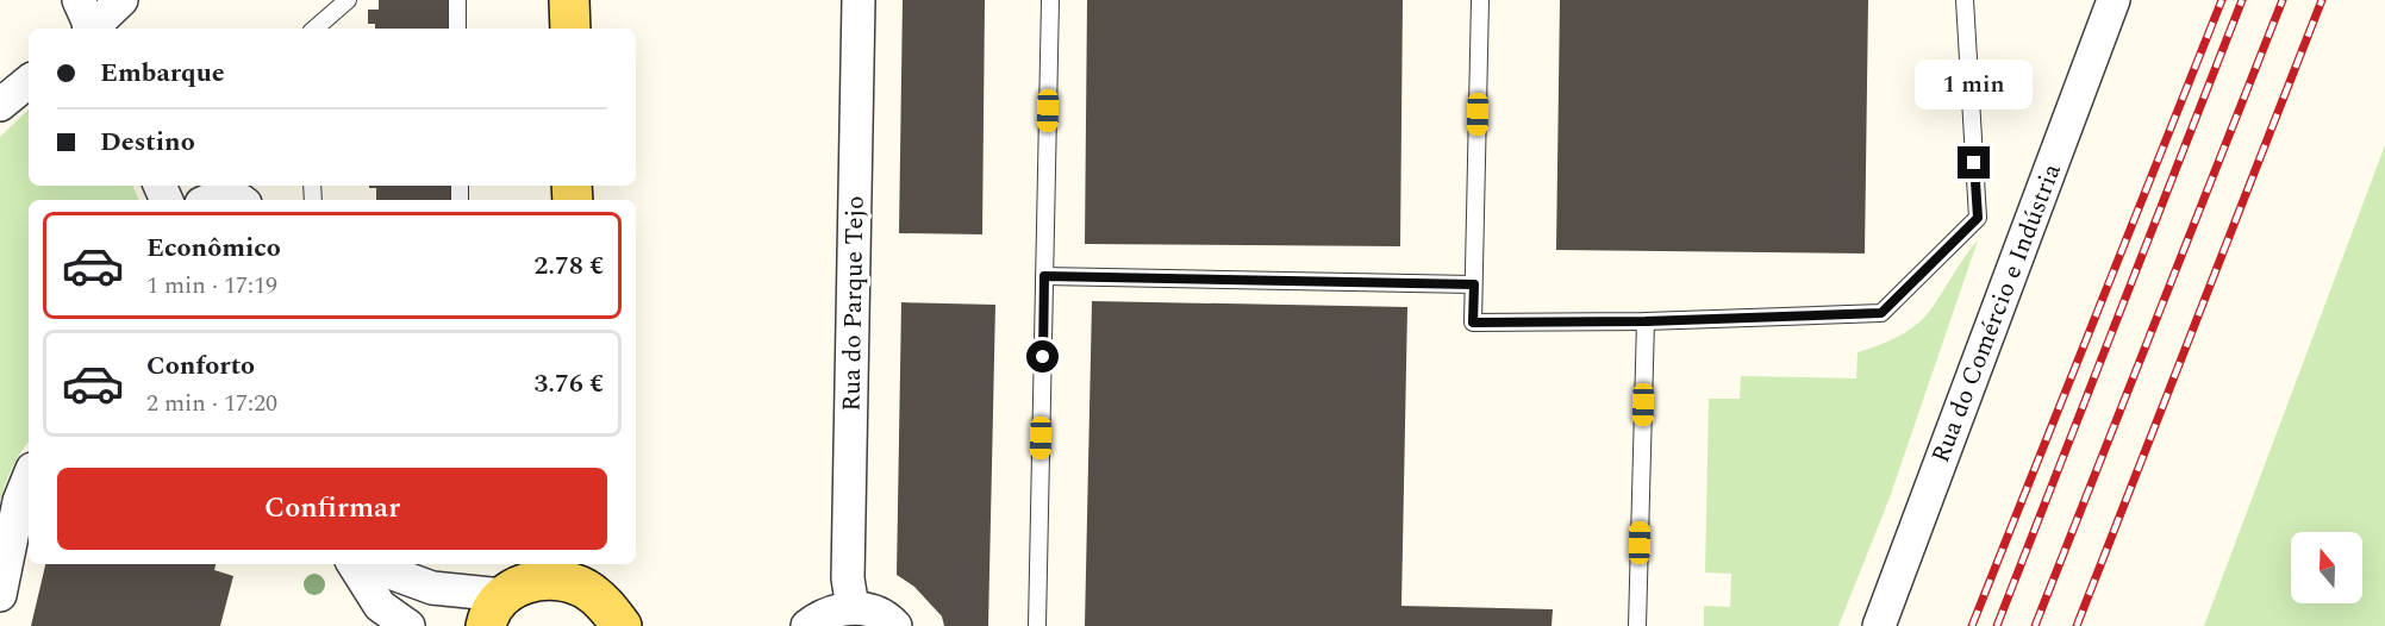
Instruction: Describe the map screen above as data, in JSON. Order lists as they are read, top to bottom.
{
  "streets": {
    "street": ["Rua do Parque Tejo", "Rua do Comércio e Indústria"]
  },
  "north": "top",
  "page": {
    "banner": ["Embarque", "Destino"],
    "bubble": "1 min",
    "list": [
      {
        "name": "Econômico",
        "note": "1 min · 17:19",
        "value": "2.78 €"
      },
      {
        "name": "Conforto",
        "note": "2 min · 17:20",
        "value": "3.76 €"
      }
    ],
    "buttons": "Confirmar"
  }
}
